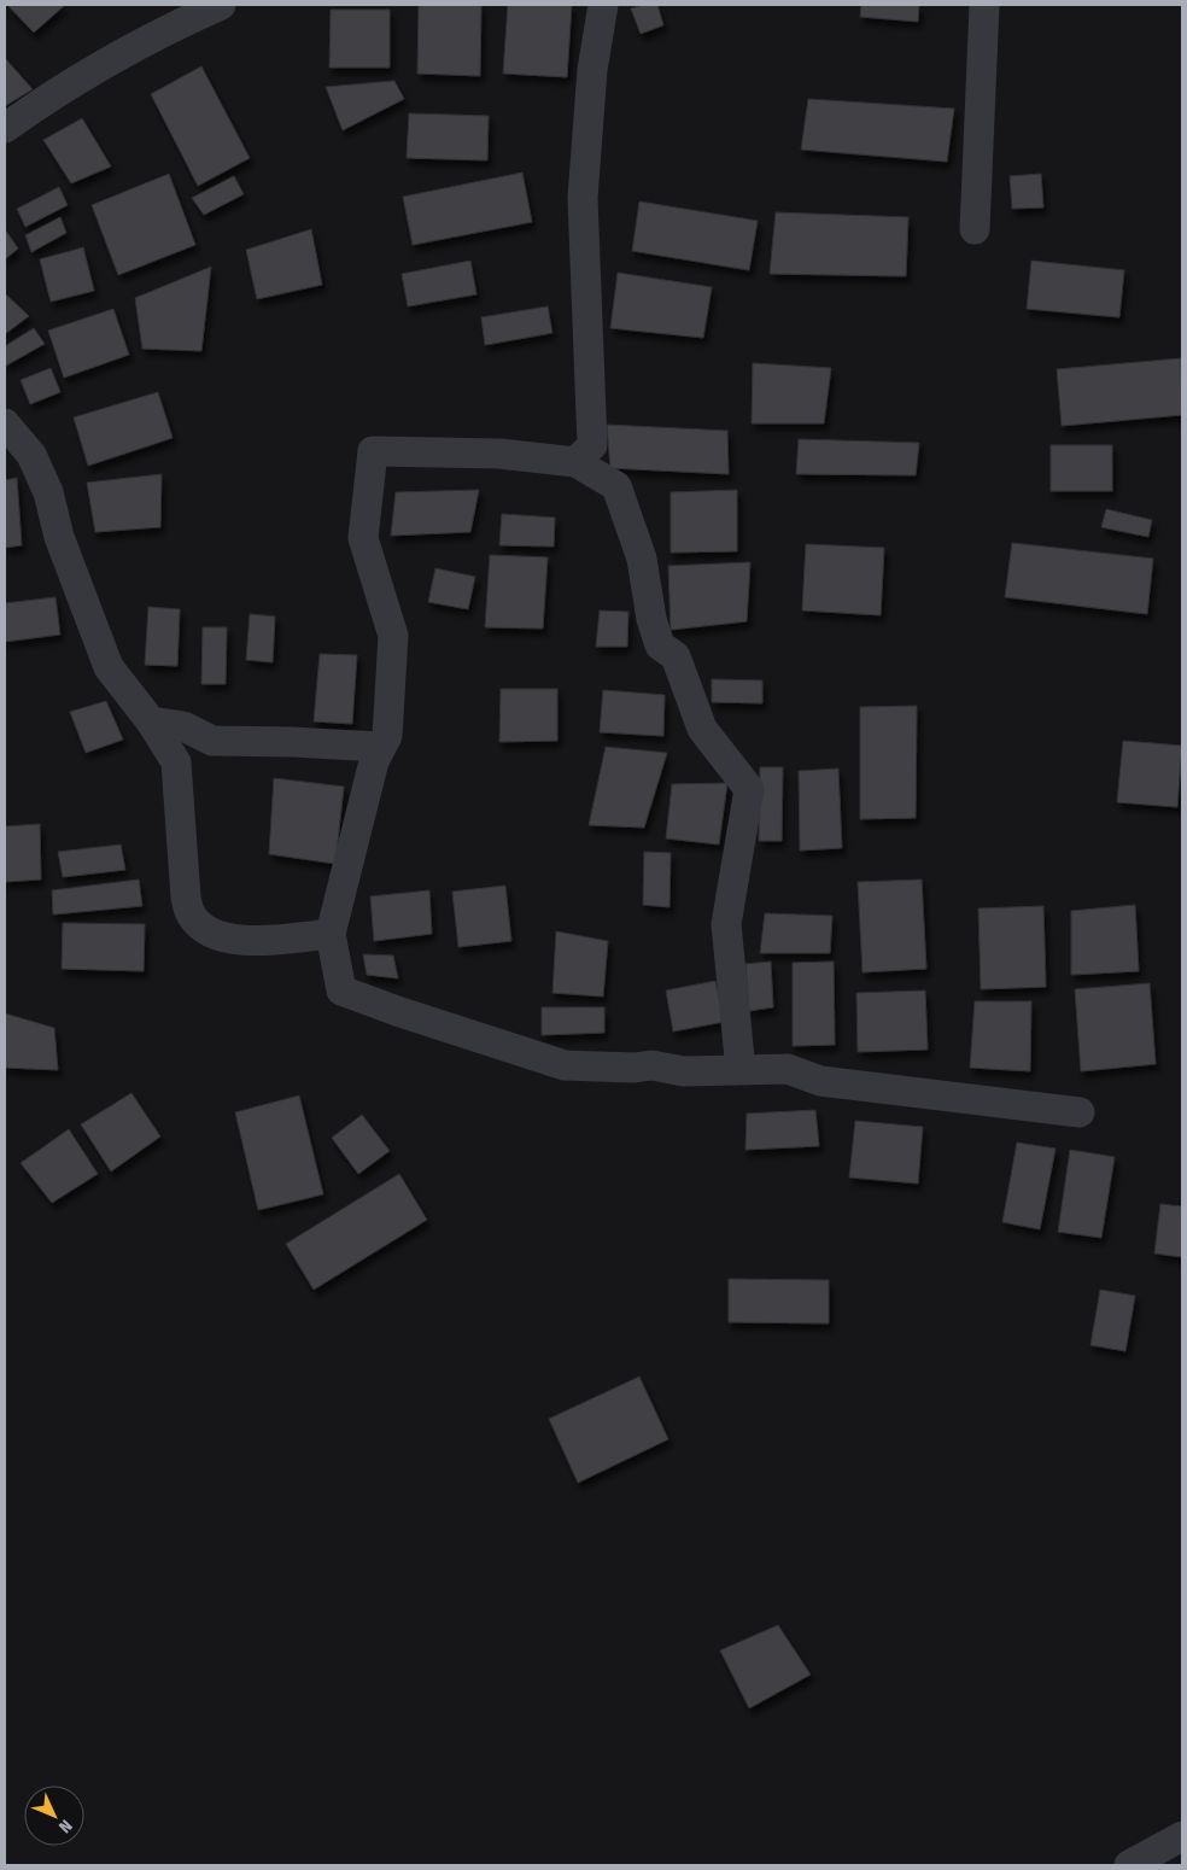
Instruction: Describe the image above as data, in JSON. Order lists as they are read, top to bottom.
{
  "north": "bottom right"
}
